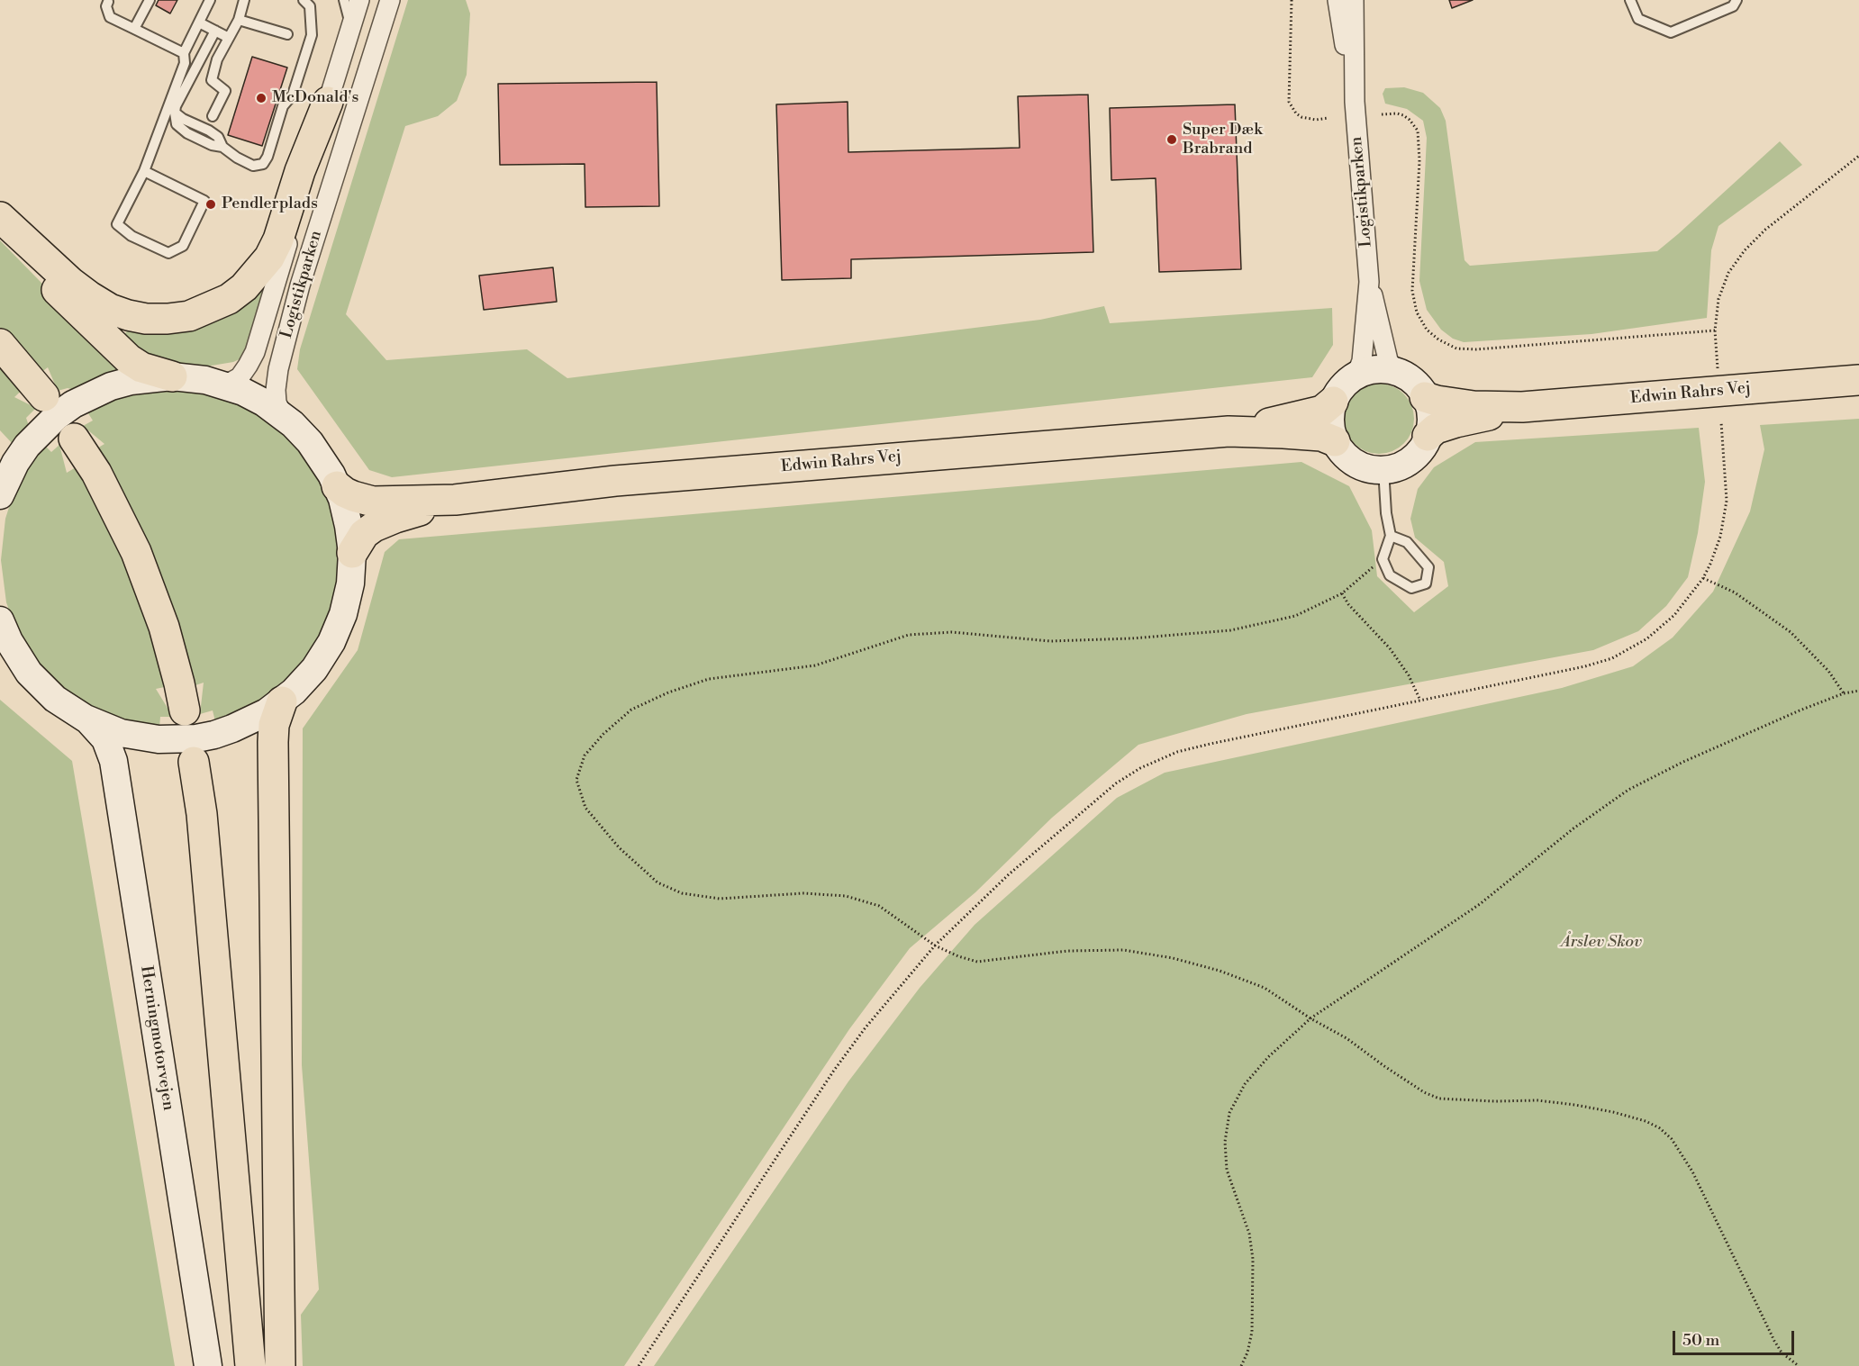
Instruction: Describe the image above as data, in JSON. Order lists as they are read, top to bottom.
{
  "streets": {
    "highway": ["Edwin Rahrs Vej"],
    "street": ["Logistikparken", "Herningmotorvejen"]
  },
  "parks": ["Årslev Skov"],
  "places": ["McDonald's", "Super Dæk Brabrand", "Pendlerplads"],
  "scale_bar": "50 m"
}
